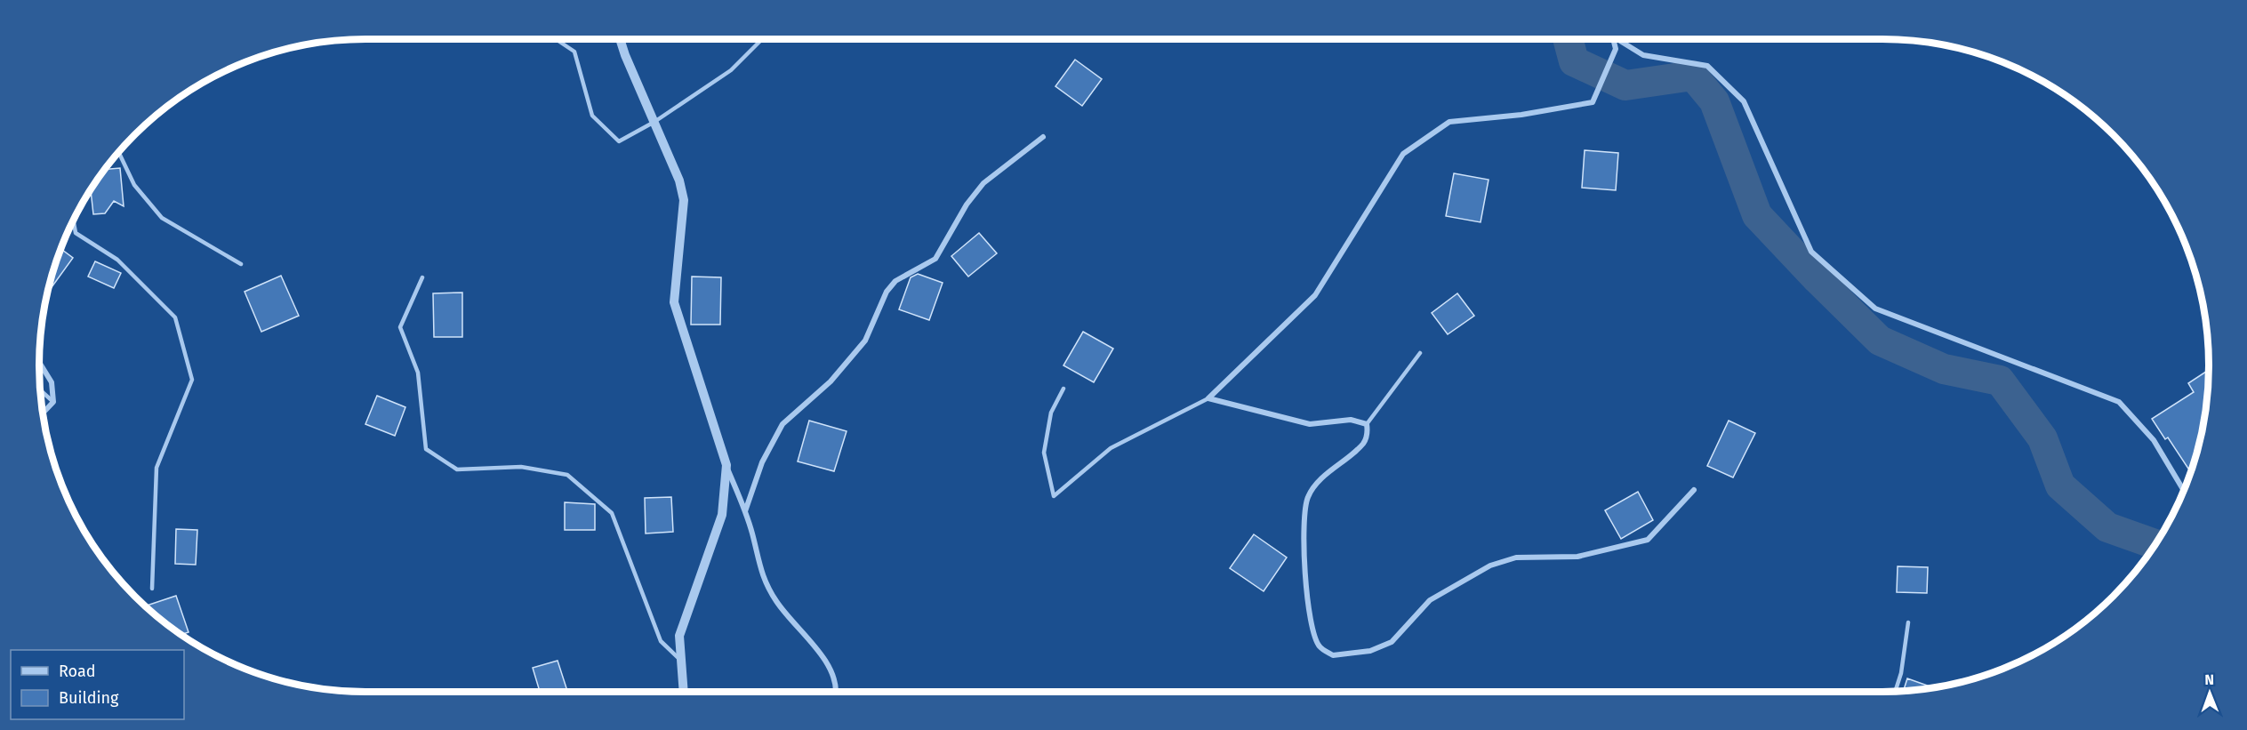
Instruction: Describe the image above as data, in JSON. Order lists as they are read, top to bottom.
{
  "legend": ["Road", "Building"],
  "north": "top"
}
